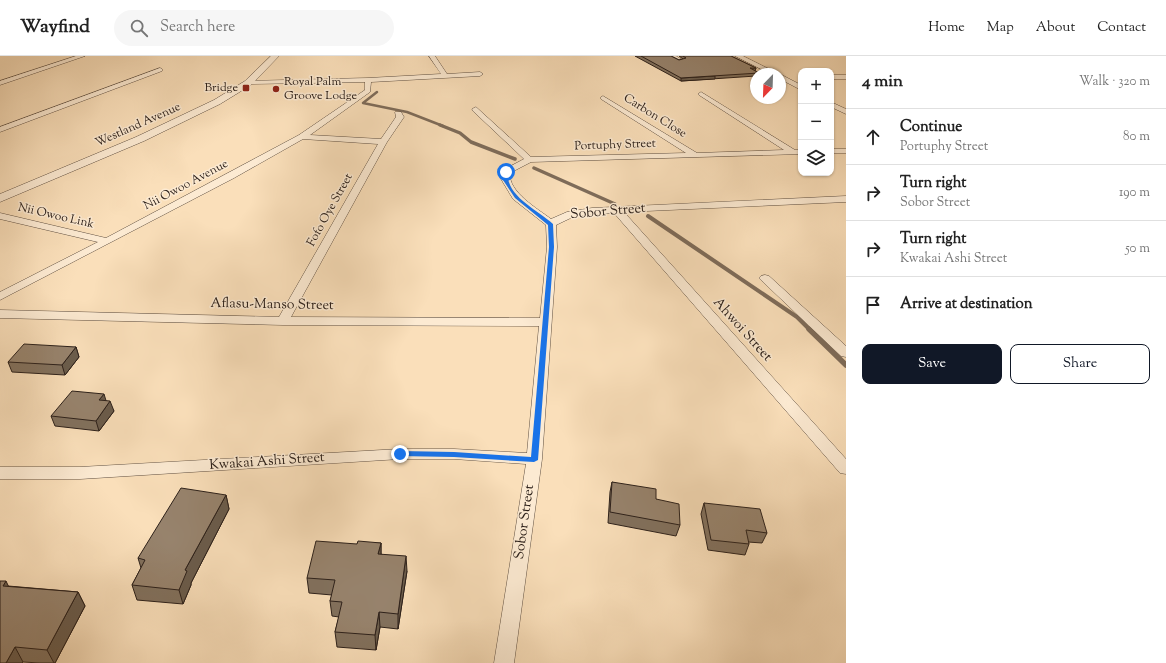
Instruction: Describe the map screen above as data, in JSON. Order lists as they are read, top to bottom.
{
  "streets": {
    "street": [
      "Carbon Close",
      "Westland Avenue",
      "Portuphy Street",
      "Nii Owoo Avenue",
      "Fofo Oye Street",
      "Sobor Street",
      "Nii Owoo Link",
      "Aflasu-Manso Street",
      "Ahwoi Street",
      "Kwakai Ashi Street"
    ]
  },
  "crossings": [
    ["Carbon Close", "Portuphy Street"],
    ["Portuphy Street", "Sobor Street"],
    ["Nii Owoo Avenue", "Nii Owoo Link"],
    ["Fofo Oye Street", "Aflasu-Manso Street"],
    ["Sobor Street", "Aflasu-Manso Street"],
    ["Sobor Street", "Ahwoi Street"],
    ["Sobor Street", "Kwakai Ashi Street"]
  ],
  "places": {
    "transit": ["Bridge"],
    "other": ["Royal Palm Groove Lodge"]
  },
  "north": "bottom left",
  "page": {
    "header": "Wayfind",
    "search": "Search here",
    "nav": [
      "Home",
      "Map",
      "About",
      "Contact"
    ],
    "heading": ["4 min", "Walk · 320 m"],
    "map_buttons": ["+", "−"],
    "list": [
      ["Continue", "Portuphy Street", "80 m"],
      ["Turn right", "Sobor Street", "190 m"],
      ["Turn right", "Kwakai Ashi Street", "50 m"],
      "Arrive at destination"
    ],
    "buttons": ["Save", "Share"]
  }
}
